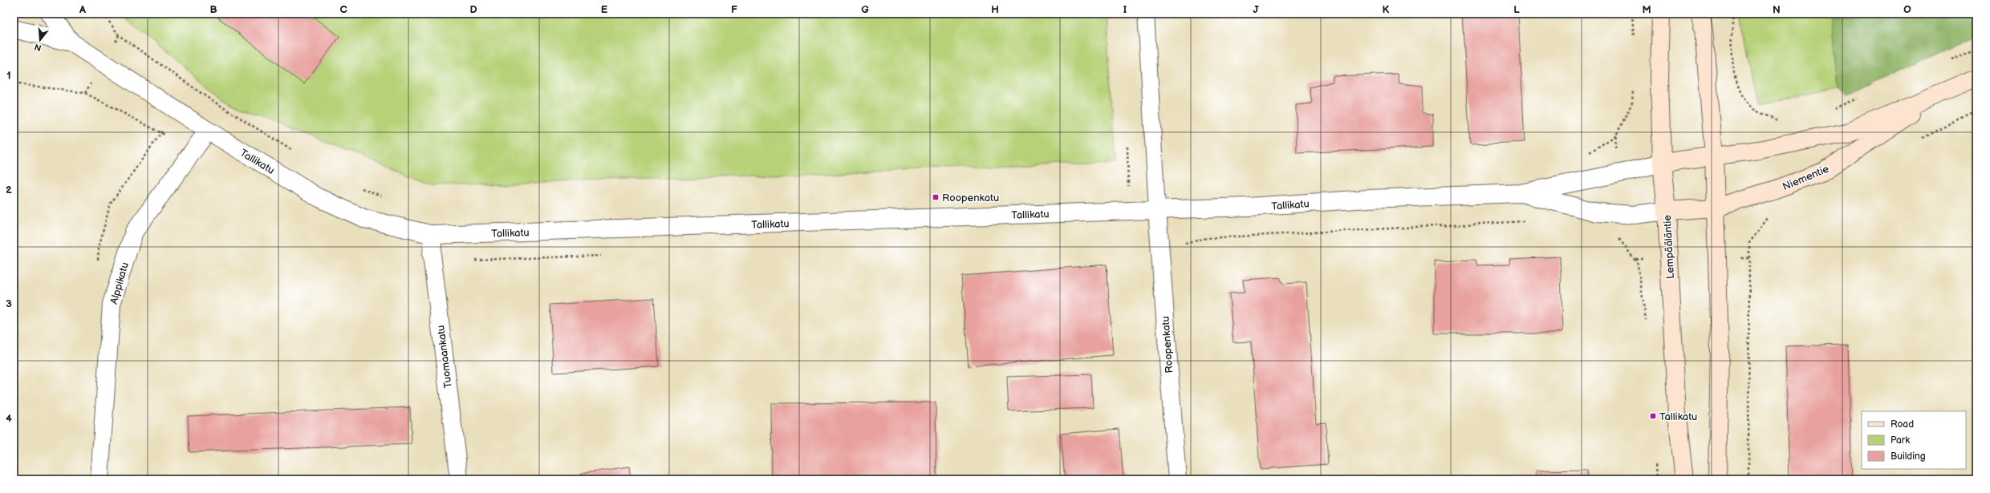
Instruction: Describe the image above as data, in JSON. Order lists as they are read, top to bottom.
{
  "streets": {
    "main road": ["Niementie", "Lempääläntie"],
    "street": [
      "Tallikatu",
      "Alppikatu",
      "Roopenkatu",
      "Tuomaankatu"
    ]
  },
  "crossings": [
    ["Tallikatu", "Niementie"],
    ["Tallikatu", "Lempääläntie"],
    ["Tallikatu", "Alppikatu"],
    ["Tallikatu", "Roopenkatu"],
    ["Tallikatu", "Tuomaankatu"],
    ["Niementie", "Lempääläntie"]
  ],
  "places": {
    "transit": ["Roopenkatu", "Tallikatu"]
  },
  "legend": ["Road", "Park", "Building"],
  "north": "bottom",
  "grid": {
    "columns": [
      "A",
      "B",
      "C",
      "D",
      "E",
      "F",
      "G",
      "H",
      "I",
      "J",
      "K",
      "L",
      "M",
      "N",
      "O"
    ],
    "rows": [
      "1",
      "2",
      "3",
      "4"
    ]
  }
}
